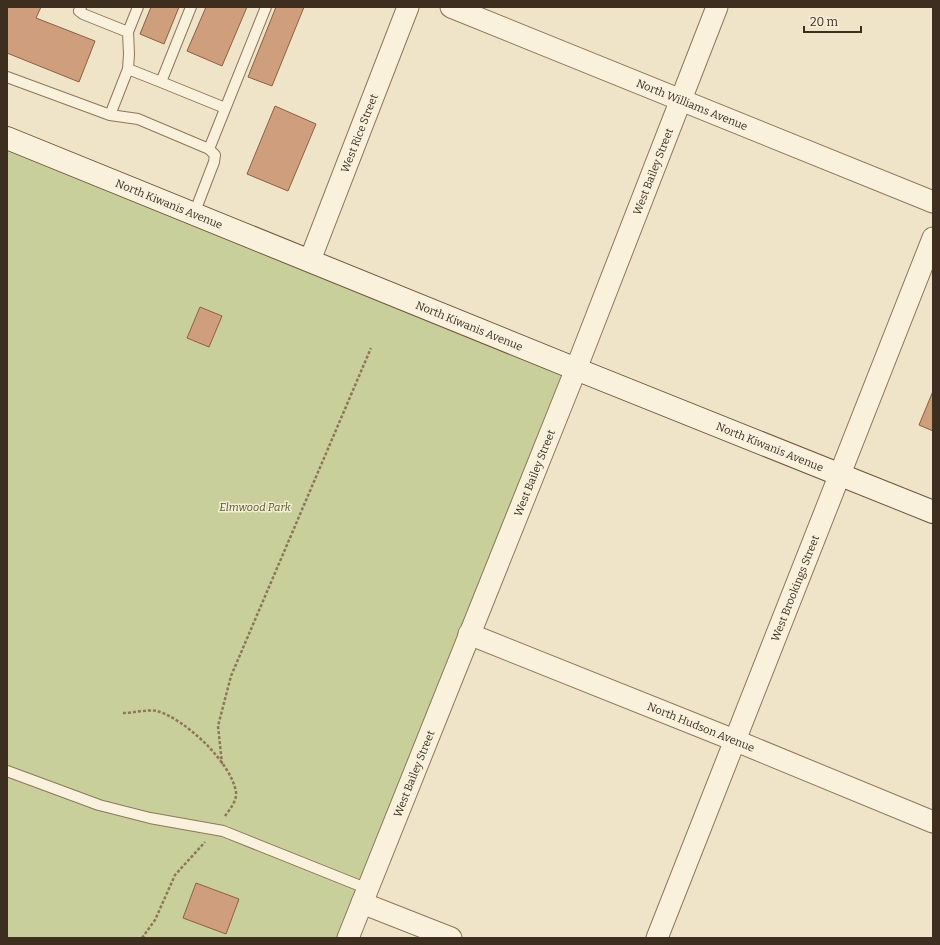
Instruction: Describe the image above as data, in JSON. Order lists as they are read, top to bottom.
{
  "streets": {
    "main road": ["North Kiwanis Avenue"],
    "street": [
      "North Williams Avenue",
      "West Rice Street",
      "West Bailey Street",
      "West Brookings Street",
      "North Hudson Avenue"
    ]
  },
  "crossings": [
    ["North Williams Avenue", "West Bailey Street"],
    ["West Rice Street", "North Kiwanis Avenue"],
    ["West Bailey Street", "North Kiwanis Avenue"],
    ["West Bailey Street", "North Hudson Avenue"],
    ["North Kiwanis Avenue", "West Brookings Street"],
    ["West Brookings Street", "North Hudson Avenue"]
  ],
  "parks": ["Elmwood Park"],
  "scale_bar": "20 m"
}
